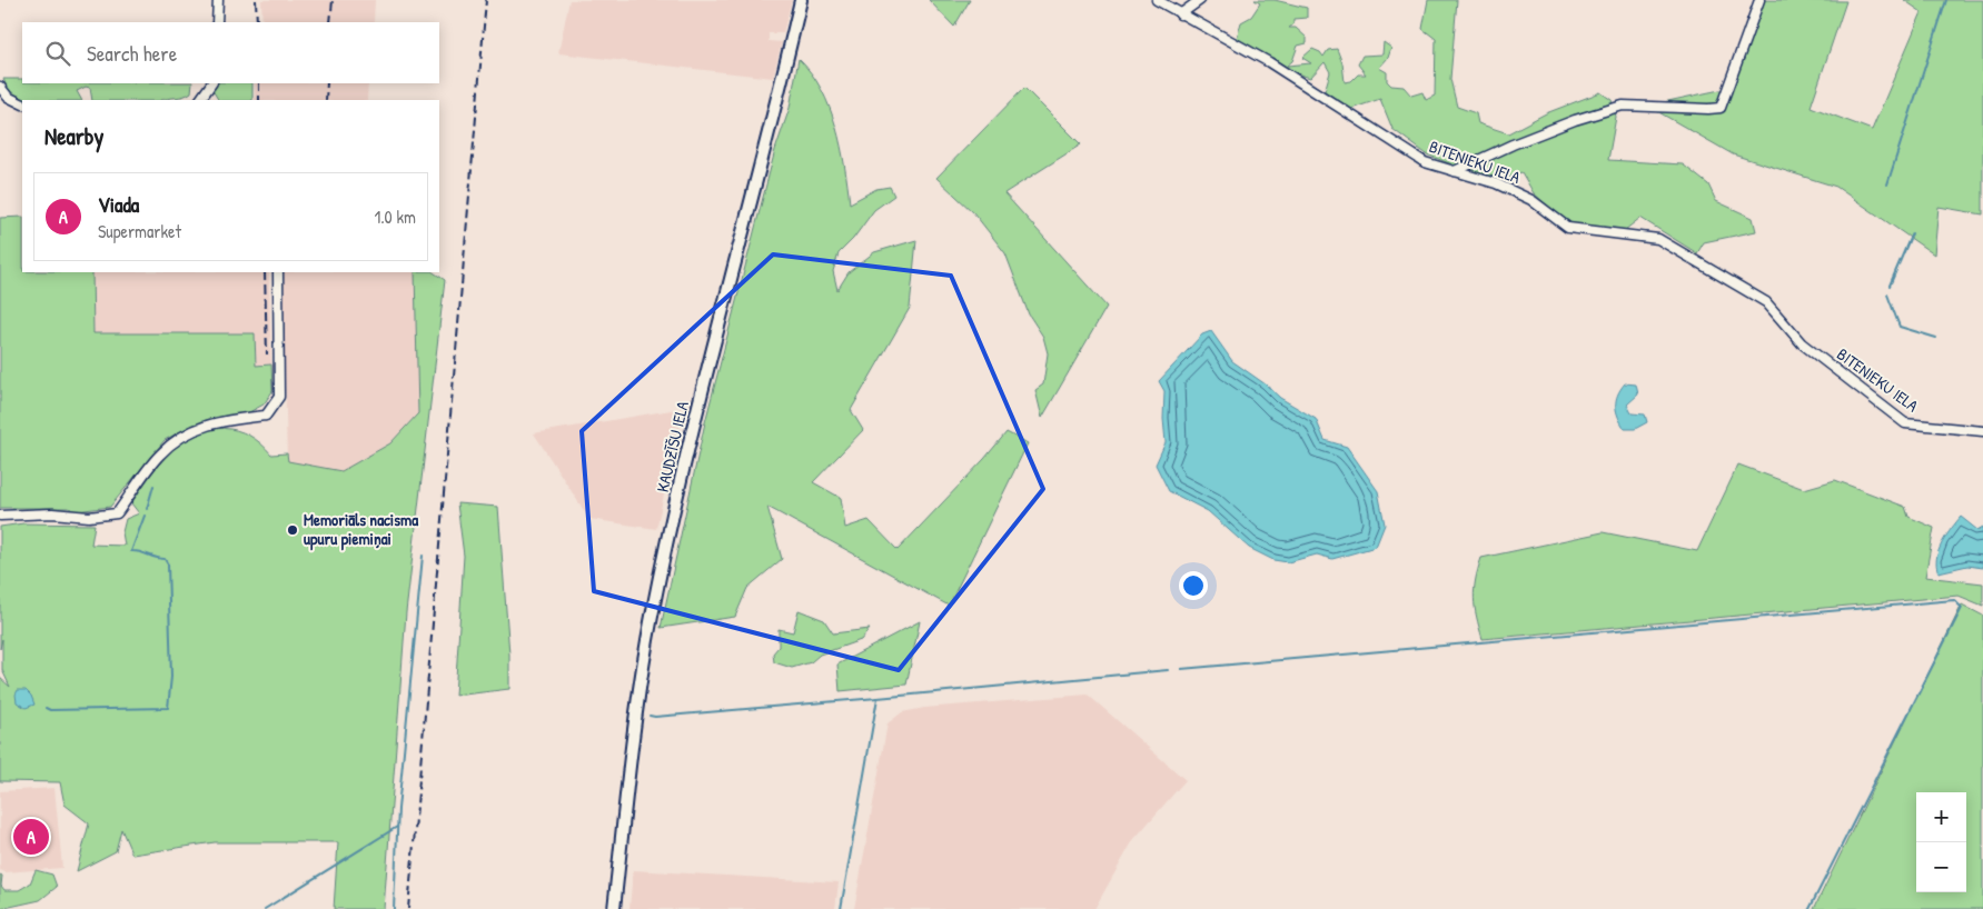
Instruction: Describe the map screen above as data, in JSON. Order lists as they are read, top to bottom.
{
  "streets": {
    "street": ["BITENIEKU IELA", "KAUDZĪŠU IELA"]
  },
  "places": ["Memoriāls nacisma upuru piemiņai"],
  "page": {
    "search": "Search here",
    "heading": "Nearby",
    "list": [
      {
        "mark": "A",
        "name": "Viada",
        "note": "Supermarket",
        "value": "1.0 km"
      }
    ],
    "map_buttons": ["+", "−"],
    "pins": "A"
  }
}
